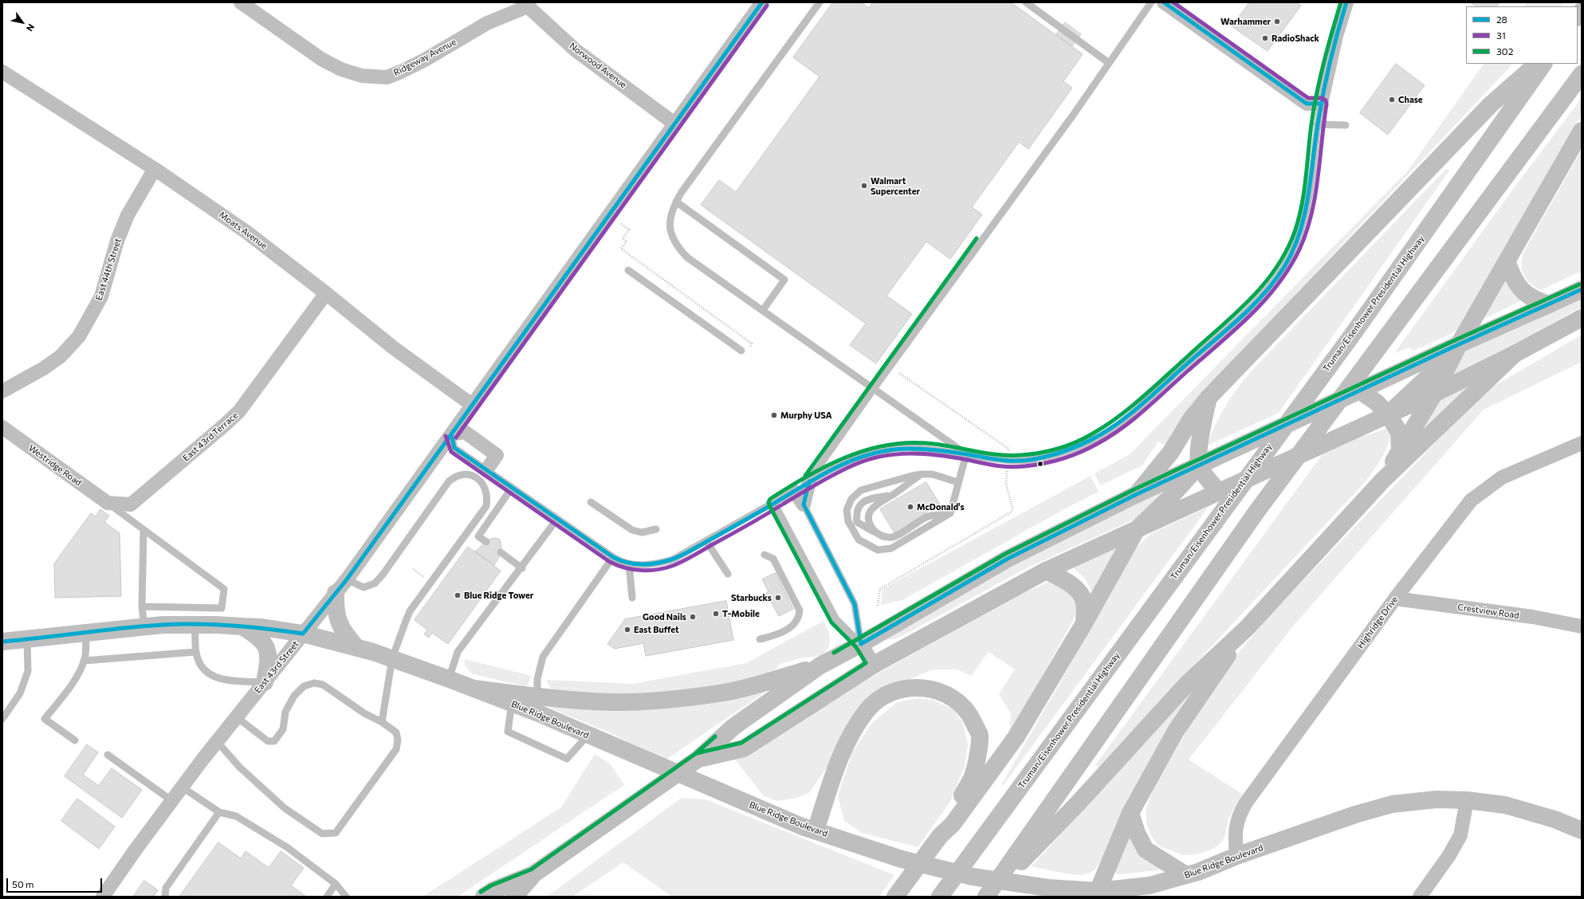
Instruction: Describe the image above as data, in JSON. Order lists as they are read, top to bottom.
{
  "streets": {
    "main road": ["Truman/Eisenhower Presidential Highway", "Blue Ridge Boulevard"],
    "street": [
      "Ridgeway Avenue",
      "Norwood Avenue",
      "Moats Avenue",
      "East 44th Street",
      "East 43rd Terrace",
      "Westridge Road",
      "Crestview Road",
      "Highridge Drive",
      "East 43rd Street"
    ]
  },
  "crossings": [
    ["Ridgeway Avenue", "Norwood Avenue"],
    ["Norwood Avenue", "East 43rd Street"],
    ["Moats Avenue", "East 44th Street"],
    ["Moats Avenue", "East 43rd Terrace"],
    ["Moats Avenue", "East 43rd Street"],
    ["East 43rd Terrace", "Westridge Road"],
    ["Crestview Road", "Highridge Drive"],
    ["Highridge Drive", "Blue Ridge Boulevard"],
    ["East 43rd Street", "Blue Ridge Boulevard"]
  ],
  "places": [
    "Warhammer",
    "RadioShack",
    "Chase",
    "Walmart Supercenter",
    "Murphy USA",
    "McDonald's",
    "Blue Ridge Tower",
    "Starbucks",
    "T-Mobile",
    "Good Nails",
    "East Buffet"
  ],
  "lines": ["transit line 28", "transit line 31", "transit line 302"],
  "legend": ["28", "31", "302"],
  "scale_bar": "50 m",
  "north": "bottom right"
}
